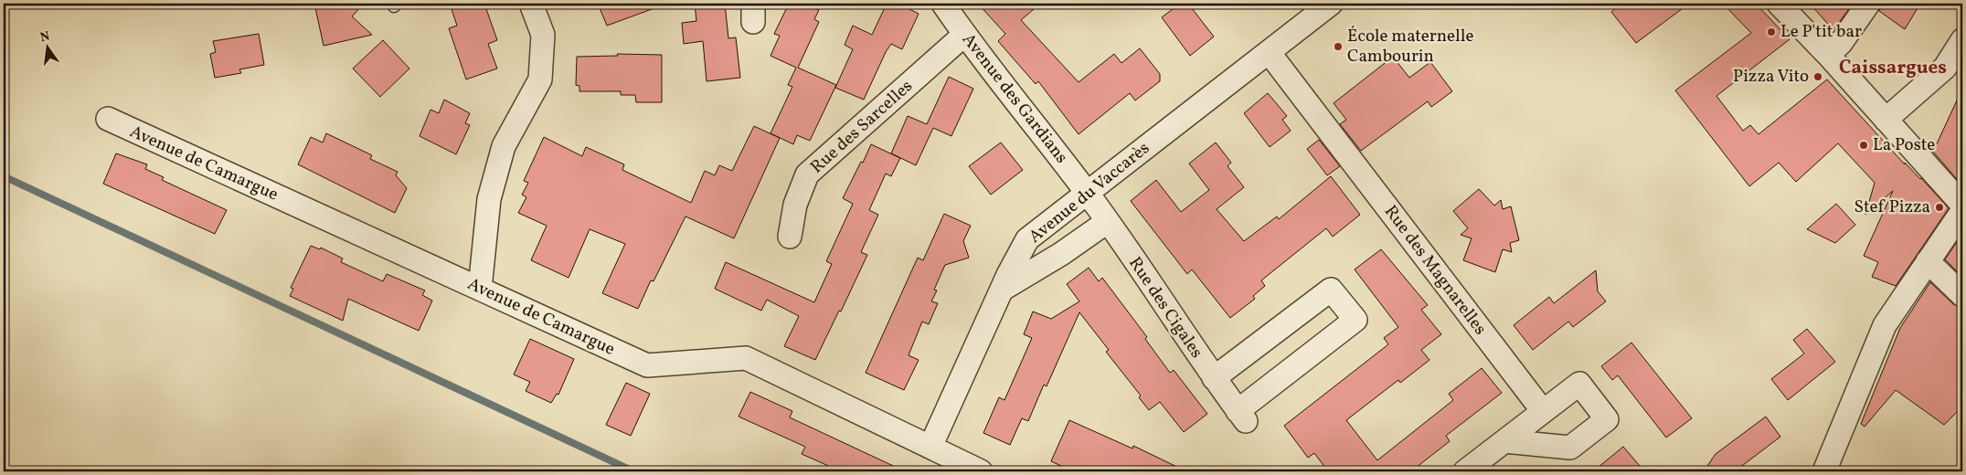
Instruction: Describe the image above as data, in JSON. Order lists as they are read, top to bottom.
{
  "streets": {
    "street": [
      "Avenue des Gardians",
      "Rue des Sarcelles",
      "Avenue de Camargue",
      "Avenue du Vaccarès",
      "Rue des Magnarelles",
      "Rue des Cigales"
    ]
  },
  "crossings": [
    ["Avenue des Gardians", "Rue des Sarcelles"],
    ["Avenue des Gardians", "Avenue du Vaccarès"],
    ["Avenue des Gardians", "Rue des Cigales"],
    ["Avenue de Camargue", "Avenue du Vaccarès"],
    ["Avenue du Vaccarès", "Rue des Magnarelles"],
    ["Avenue du Vaccarès", "Rue des Cigales"]
  ],
  "districts": ["Caissargues"],
  "places": [
    "Le P'tit bar",
    "École maternelle Cambourin",
    "Pizza Vito",
    "La Poste",
    "Stef Pizza"
  ],
  "north": "top"
}
